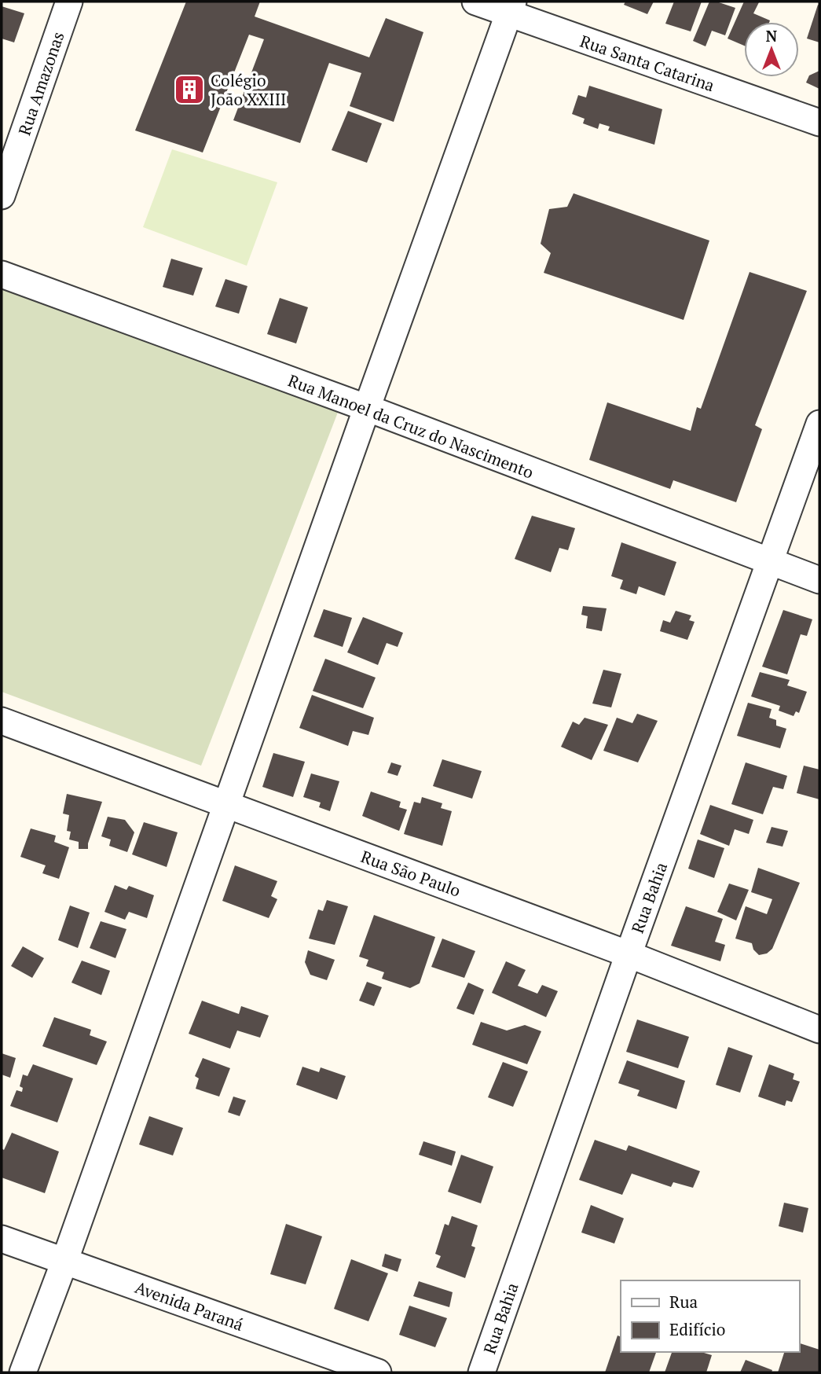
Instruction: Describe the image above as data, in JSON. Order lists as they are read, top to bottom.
{
  "streets": {
    "street": [
      "Rua Santa Catarina",
      "Rua Amazonas",
      "Rua Manoel da Cruz do Nascimento",
      "Rua São Paulo",
      "Rua Bahia",
      "Avenida Paraná"
    ]
  },
  "crossings": [
    ["Rua Manoel da Cruz do Nascimento", "Rua Bahia"],
    ["Rua São Paulo", "Rua Bahia"]
  ],
  "places": {
    "building": ["Colégio João XXIII"]
  },
  "legend": ["Rua", "Edifício"],
  "north": "top"
}
